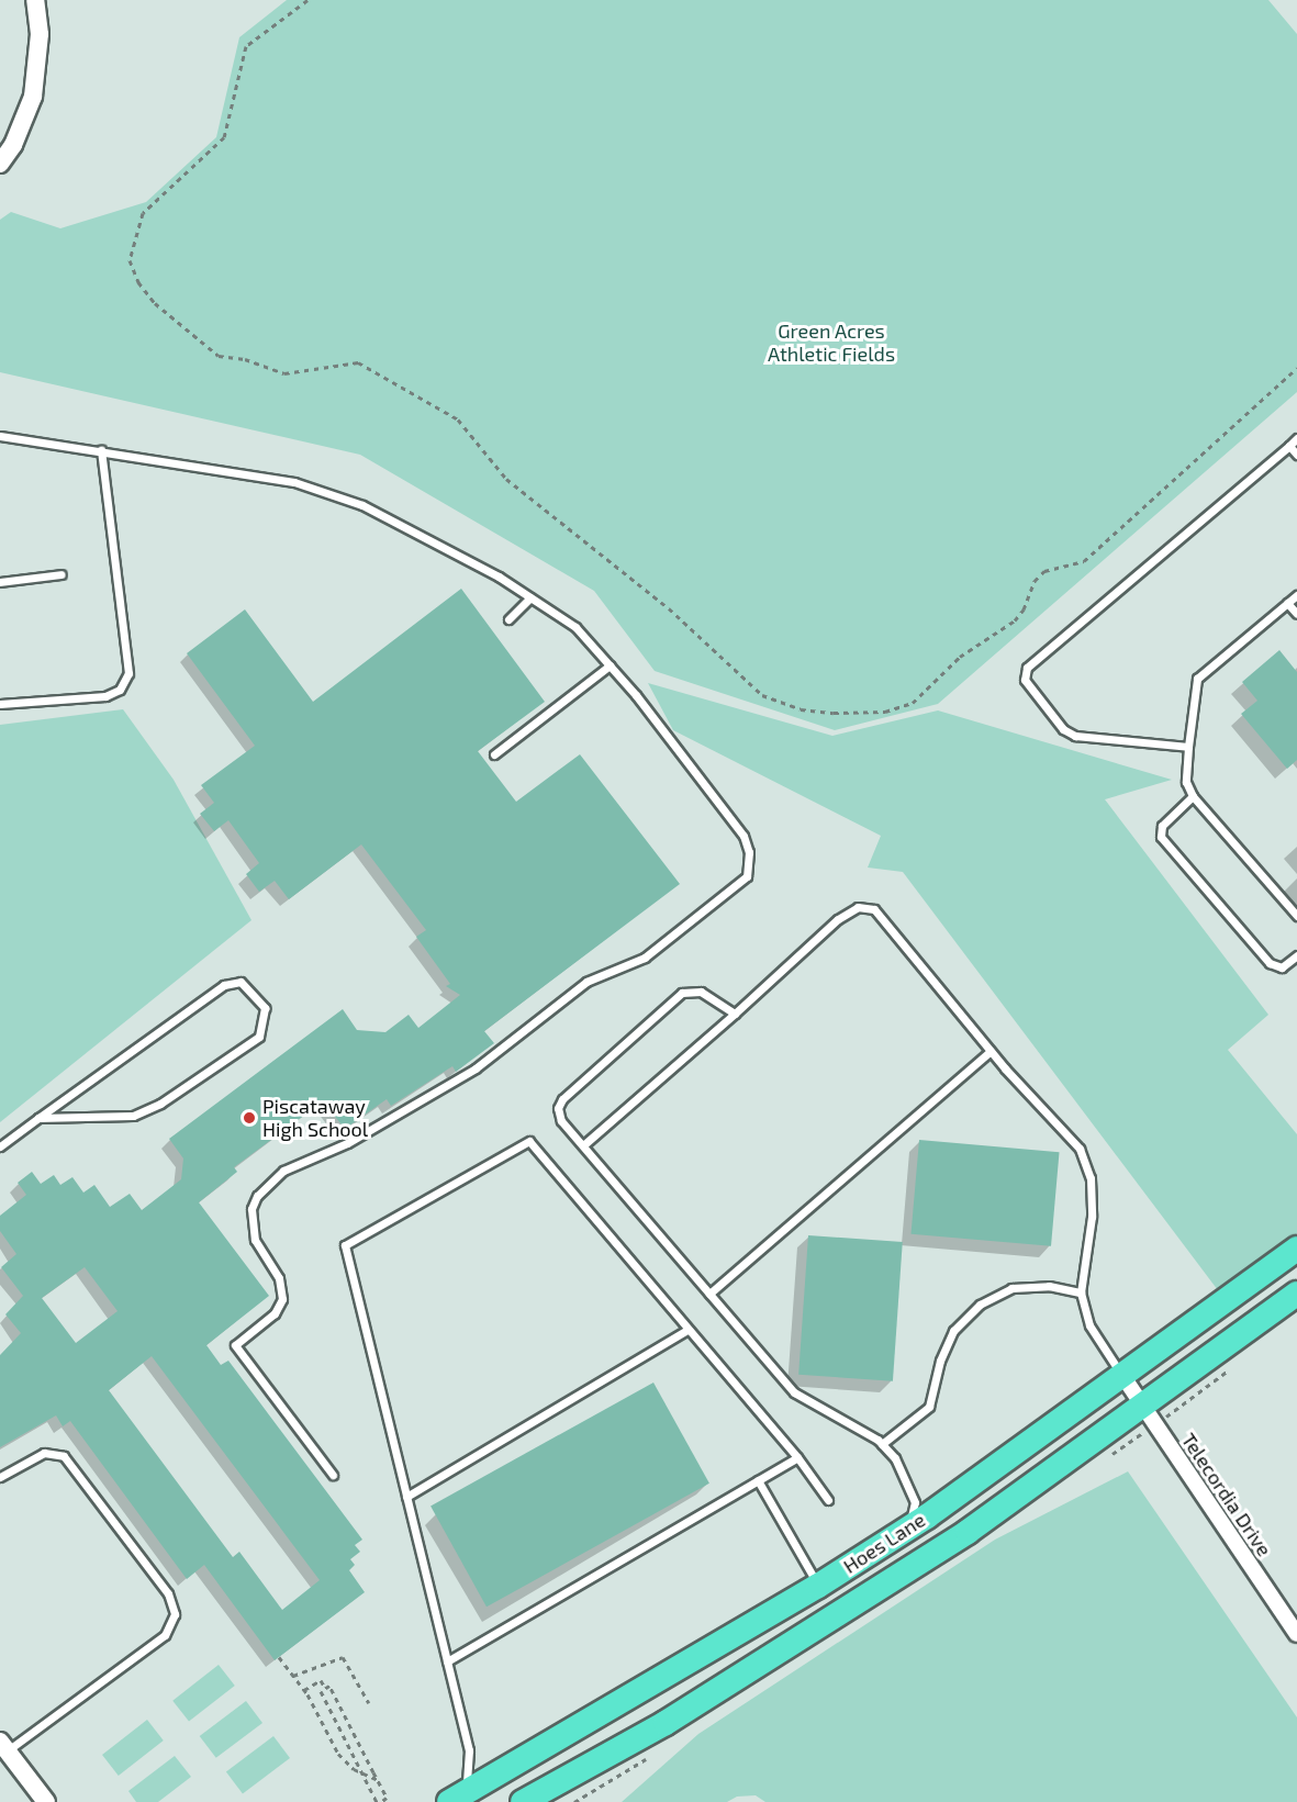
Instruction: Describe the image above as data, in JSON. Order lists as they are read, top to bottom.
{
  "streets": {
    "highway": ["Hoes Lane"],
    "street": ["Telecordia Drive"]
  },
  "crossings": [
    ["Telecordia Drive", "Hoes Lane"]
  ],
  "parks": ["Green Acres Athletic Fields"],
  "places": ["Piscataway High School"]
}
